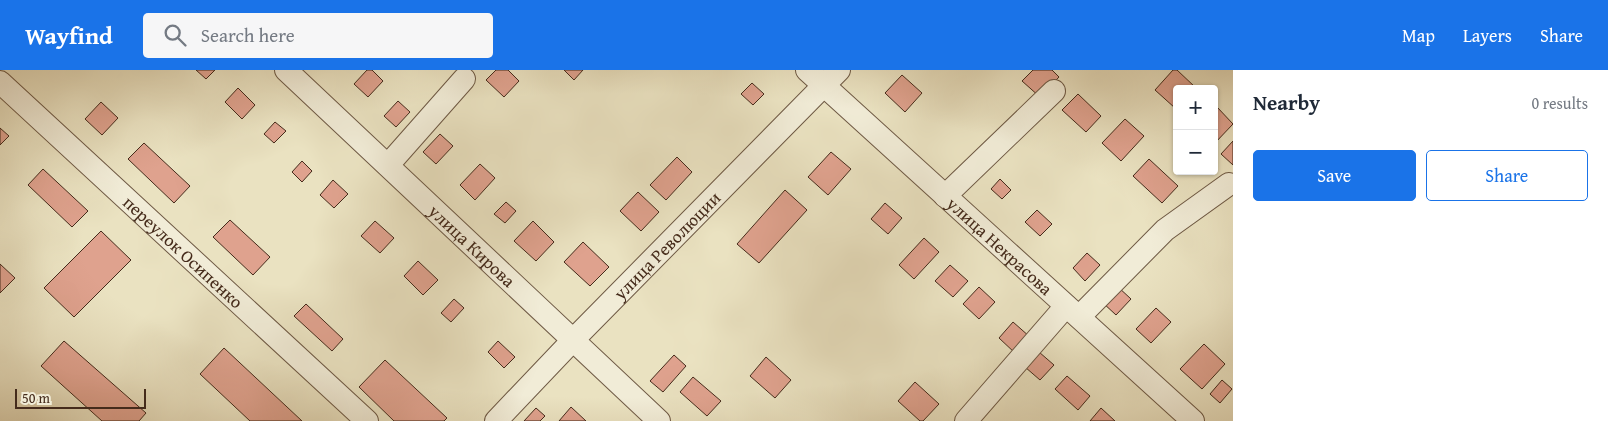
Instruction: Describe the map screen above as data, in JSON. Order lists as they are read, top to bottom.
{
  "streets": {
    "street": [
      "улица Кирова",
      "улица Революции",
      "улица Некрасова",
      "переулок Осипенко"
    ]
  },
  "crossings": [
    ["улица Кирова", "улица Революции"],
    ["улица Революции", "улица Некрасова"]
  ],
  "scale_bar": "50 m",
  "page": {
    "header": "Wayfind",
    "search": "Search here",
    "nav": ["Map", "Layers", "Share"],
    "heading": ["Nearby", "0 results"],
    "map_buttons": ["+", "−"],
    "buttons": ["Save", "Share"],
    "scale": "50 m"
  }
}
